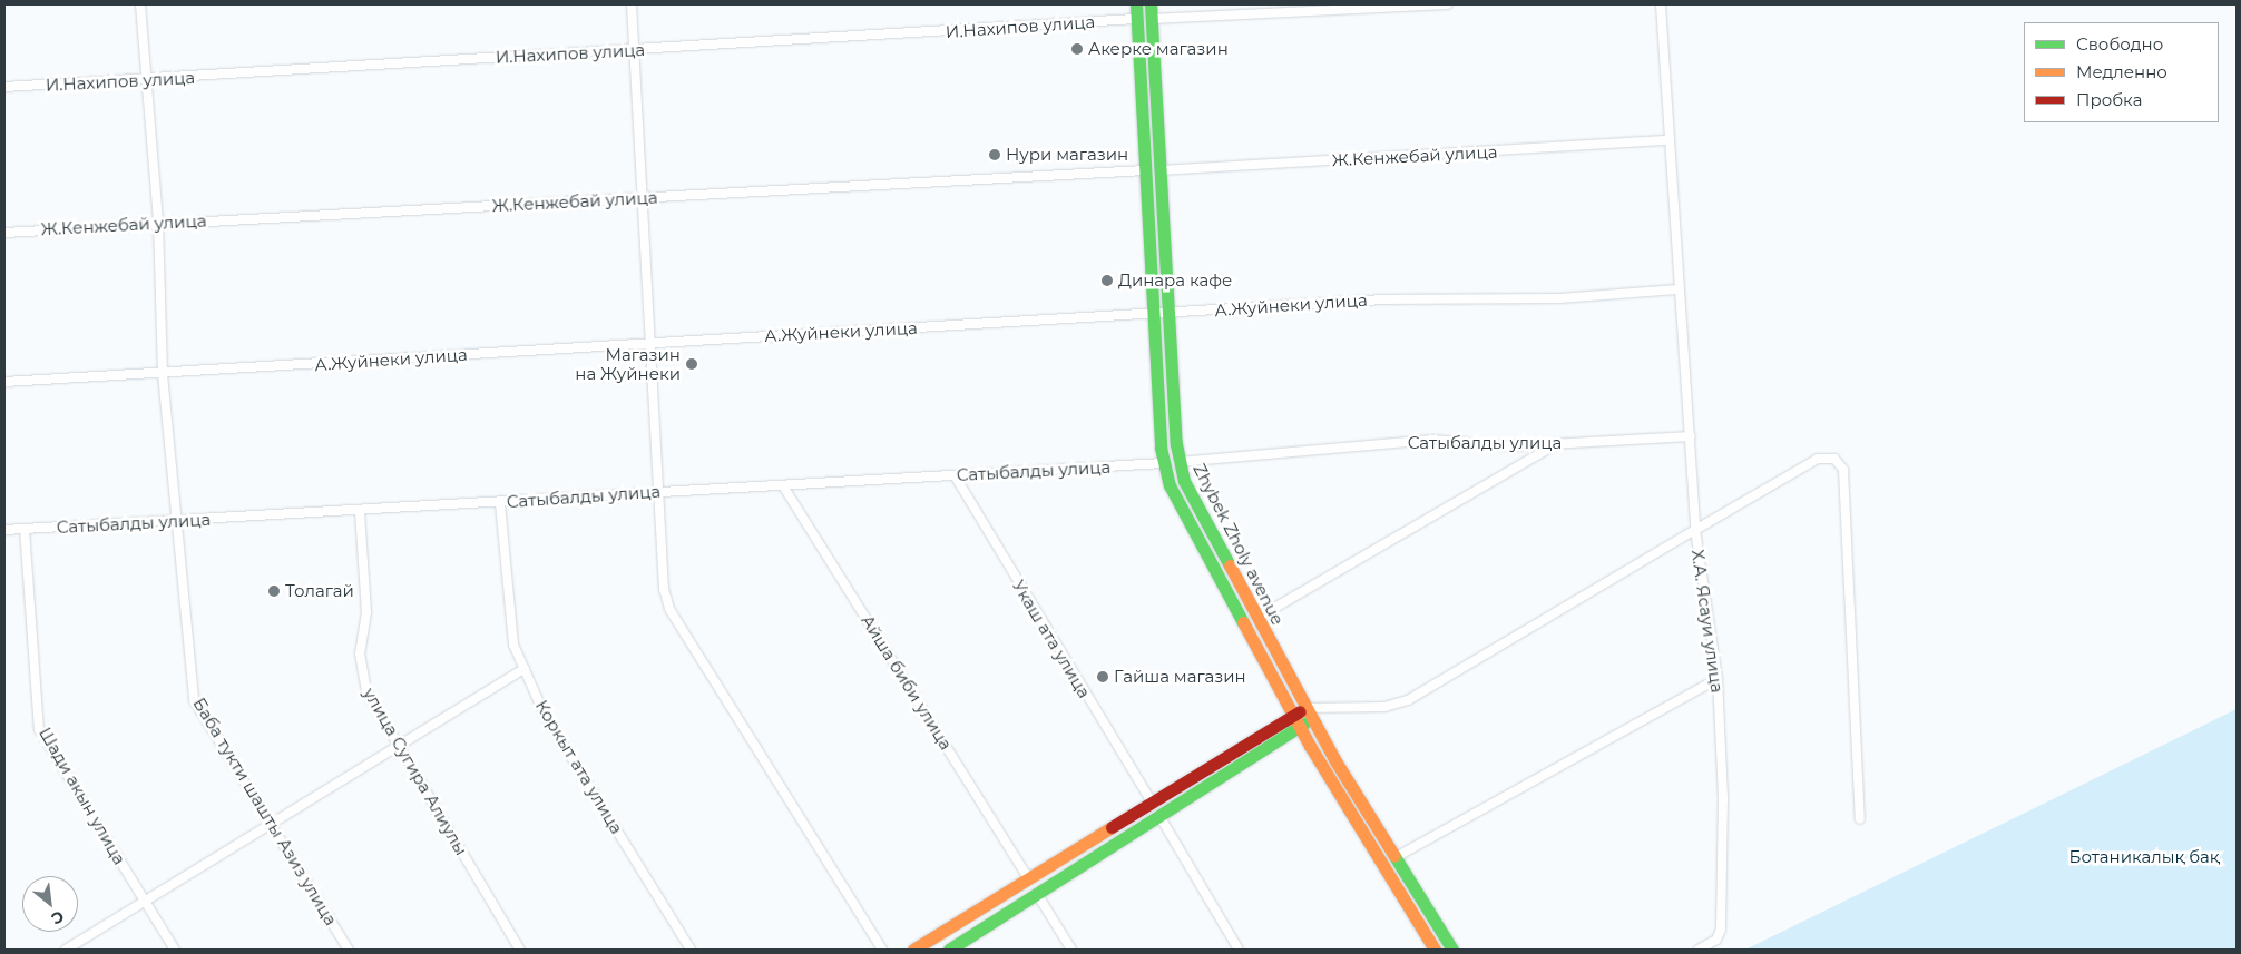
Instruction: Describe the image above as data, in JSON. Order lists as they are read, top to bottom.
{
  "streets": {
    "street": [
      "И.Нахипов улица",
      "Ж.Кенжебай улица",
      "А.Жуйнеки улица",
      "Сатыбалды улица",
      "Zhybek Zholy avenue",
      "Х.А. Ясауи улица",
      "Укаш ата улица",
      "Айша биби улица",
      "Коркыт ата улица",
      "улица Сугира Алиулы",
      "Шади акын улица",
      "Баба тукти шашты Азиз улица"
    ]
  },
  "crossings": [
    ["И.Нахипов улица", "Zhybek Zholy avenue"],
    ["И.Нахипов улица", "Баба тукти шашты Азиз улица"],
    ["Ж.Кенжебай улица", "Zhybek Zholy avenue"],
    ["Ж.Кенжебай улица", "Баба тукти шашты Азиз улица"],
    ["А.Жуйнеки улица", "Zhybek Zholy avenue"],
    ["А.Жуйнеки улица", "Баба тукти шашты Азиз улица"],
    ["Сатыбалды улица", "Zhybek Zholy avenue"],
    ["Сатыбалды улица", "Укаш ата улица"],
    ["Сатыбалды улица", "Айша биби улица"],
    ["Сатыбалды улица", "Коркыт ата улица"],
    ["Сатыбалды улица", "улица Сугира Алиулы"],
    ["Сатыбалды улица", "Шади акын улица"],
    ["Сатыбалды улица", "Баба тукти шашты Азиз улица"],
    ["Zhybek Zholy avenue", "Х.А. Ясауи улица"]
  ],
  "parks": ["Ботаникалық бақ"],
  "places": [
    "Акерке магазин",
    "Нури магазин",
    "Динара кафе",
    "Магазин на Жуйнеки",
    "Толагай",
    "Гайша магазин"
  ],
  "legend": ["Свободно", "Медленно", "Пробка"],
  "north": "bottom right"
}
